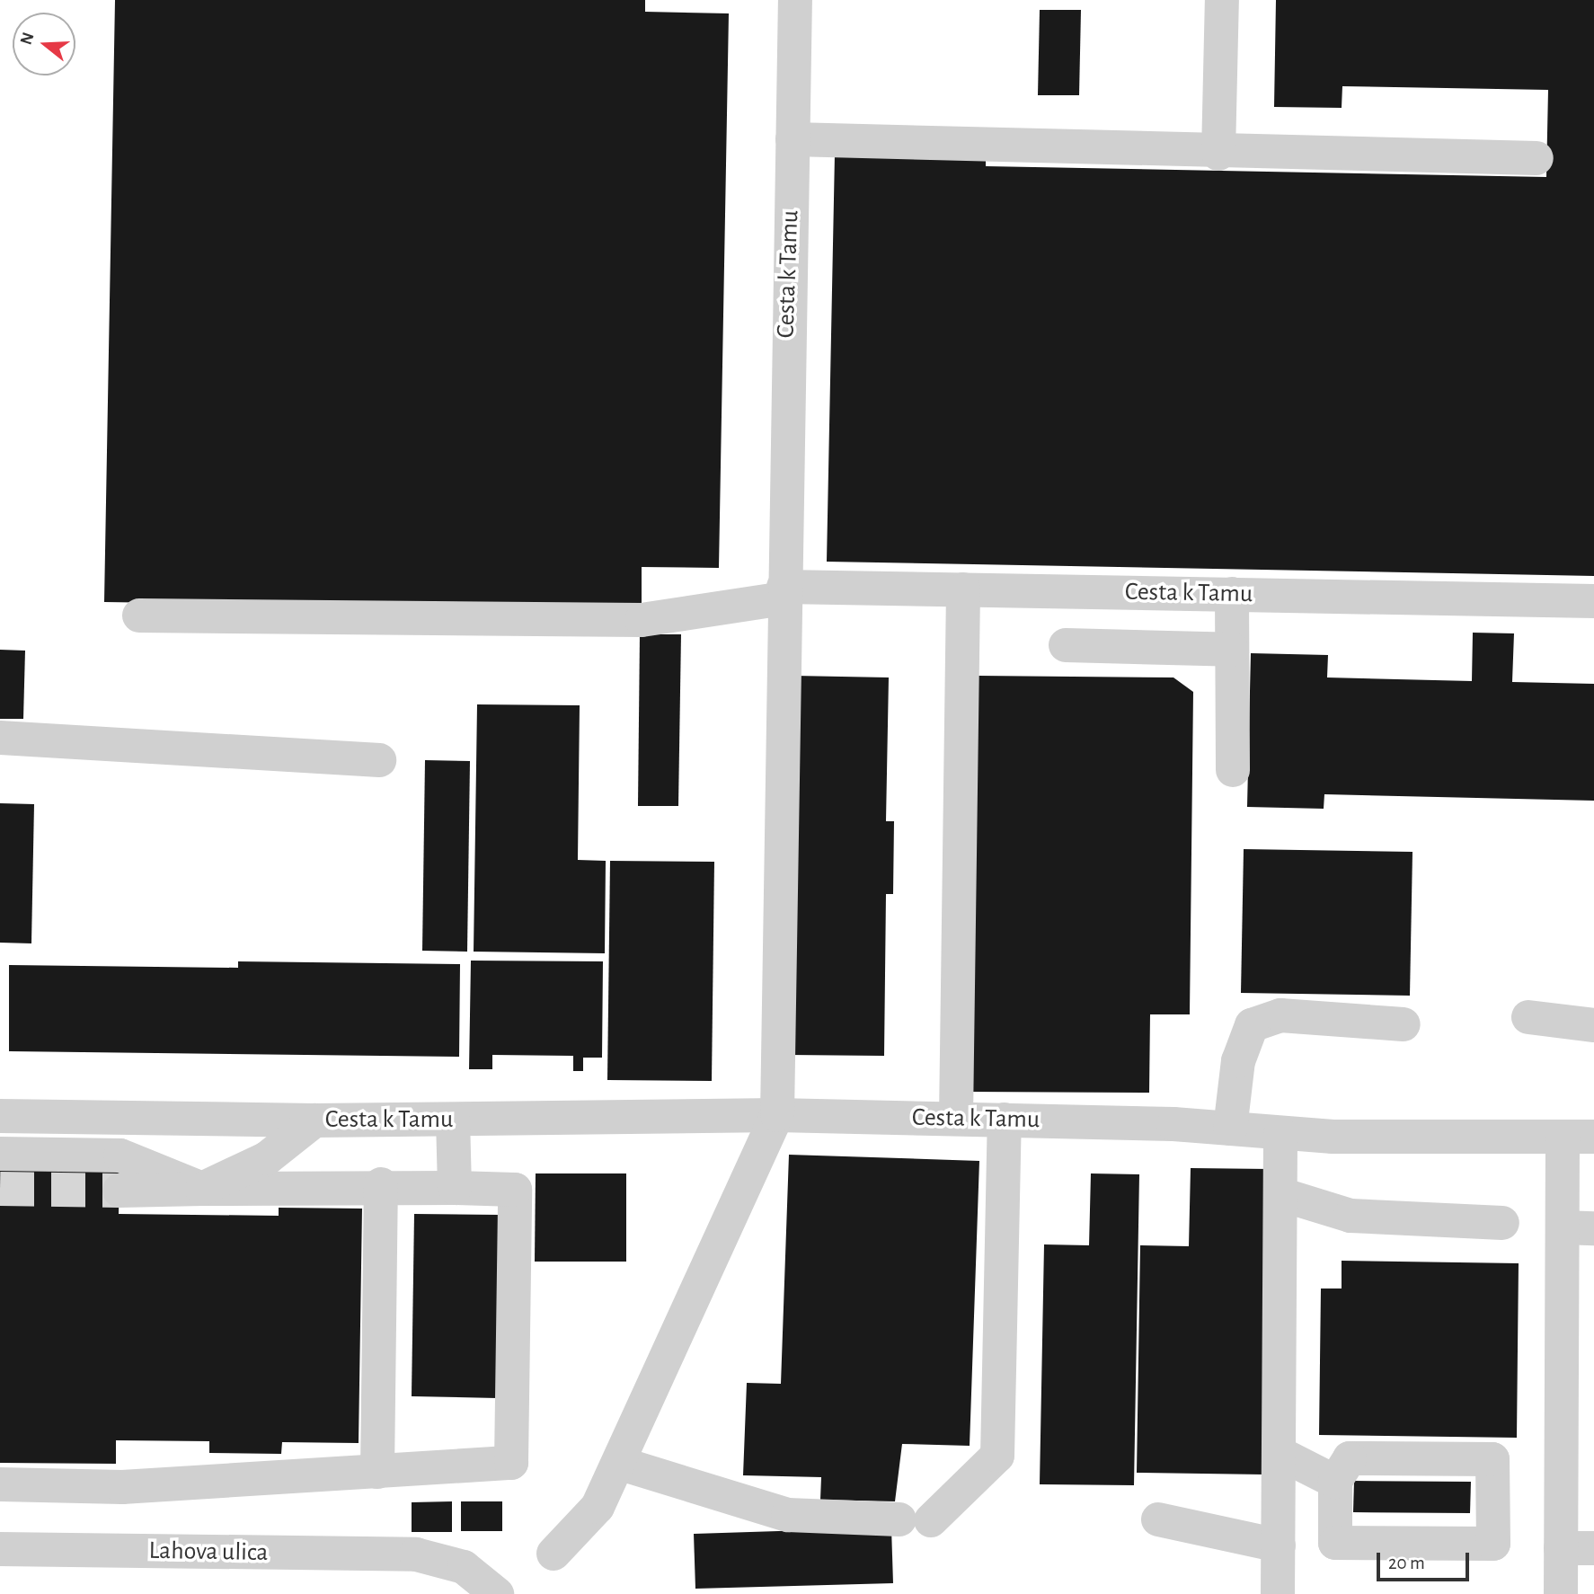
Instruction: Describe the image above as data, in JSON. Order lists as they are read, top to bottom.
{
  "streets": {
    "street": ["Cesta k Tamu", "Lahova ulica"]
  },
  "scale_bar": "20 m",
  "north": "left"
}
